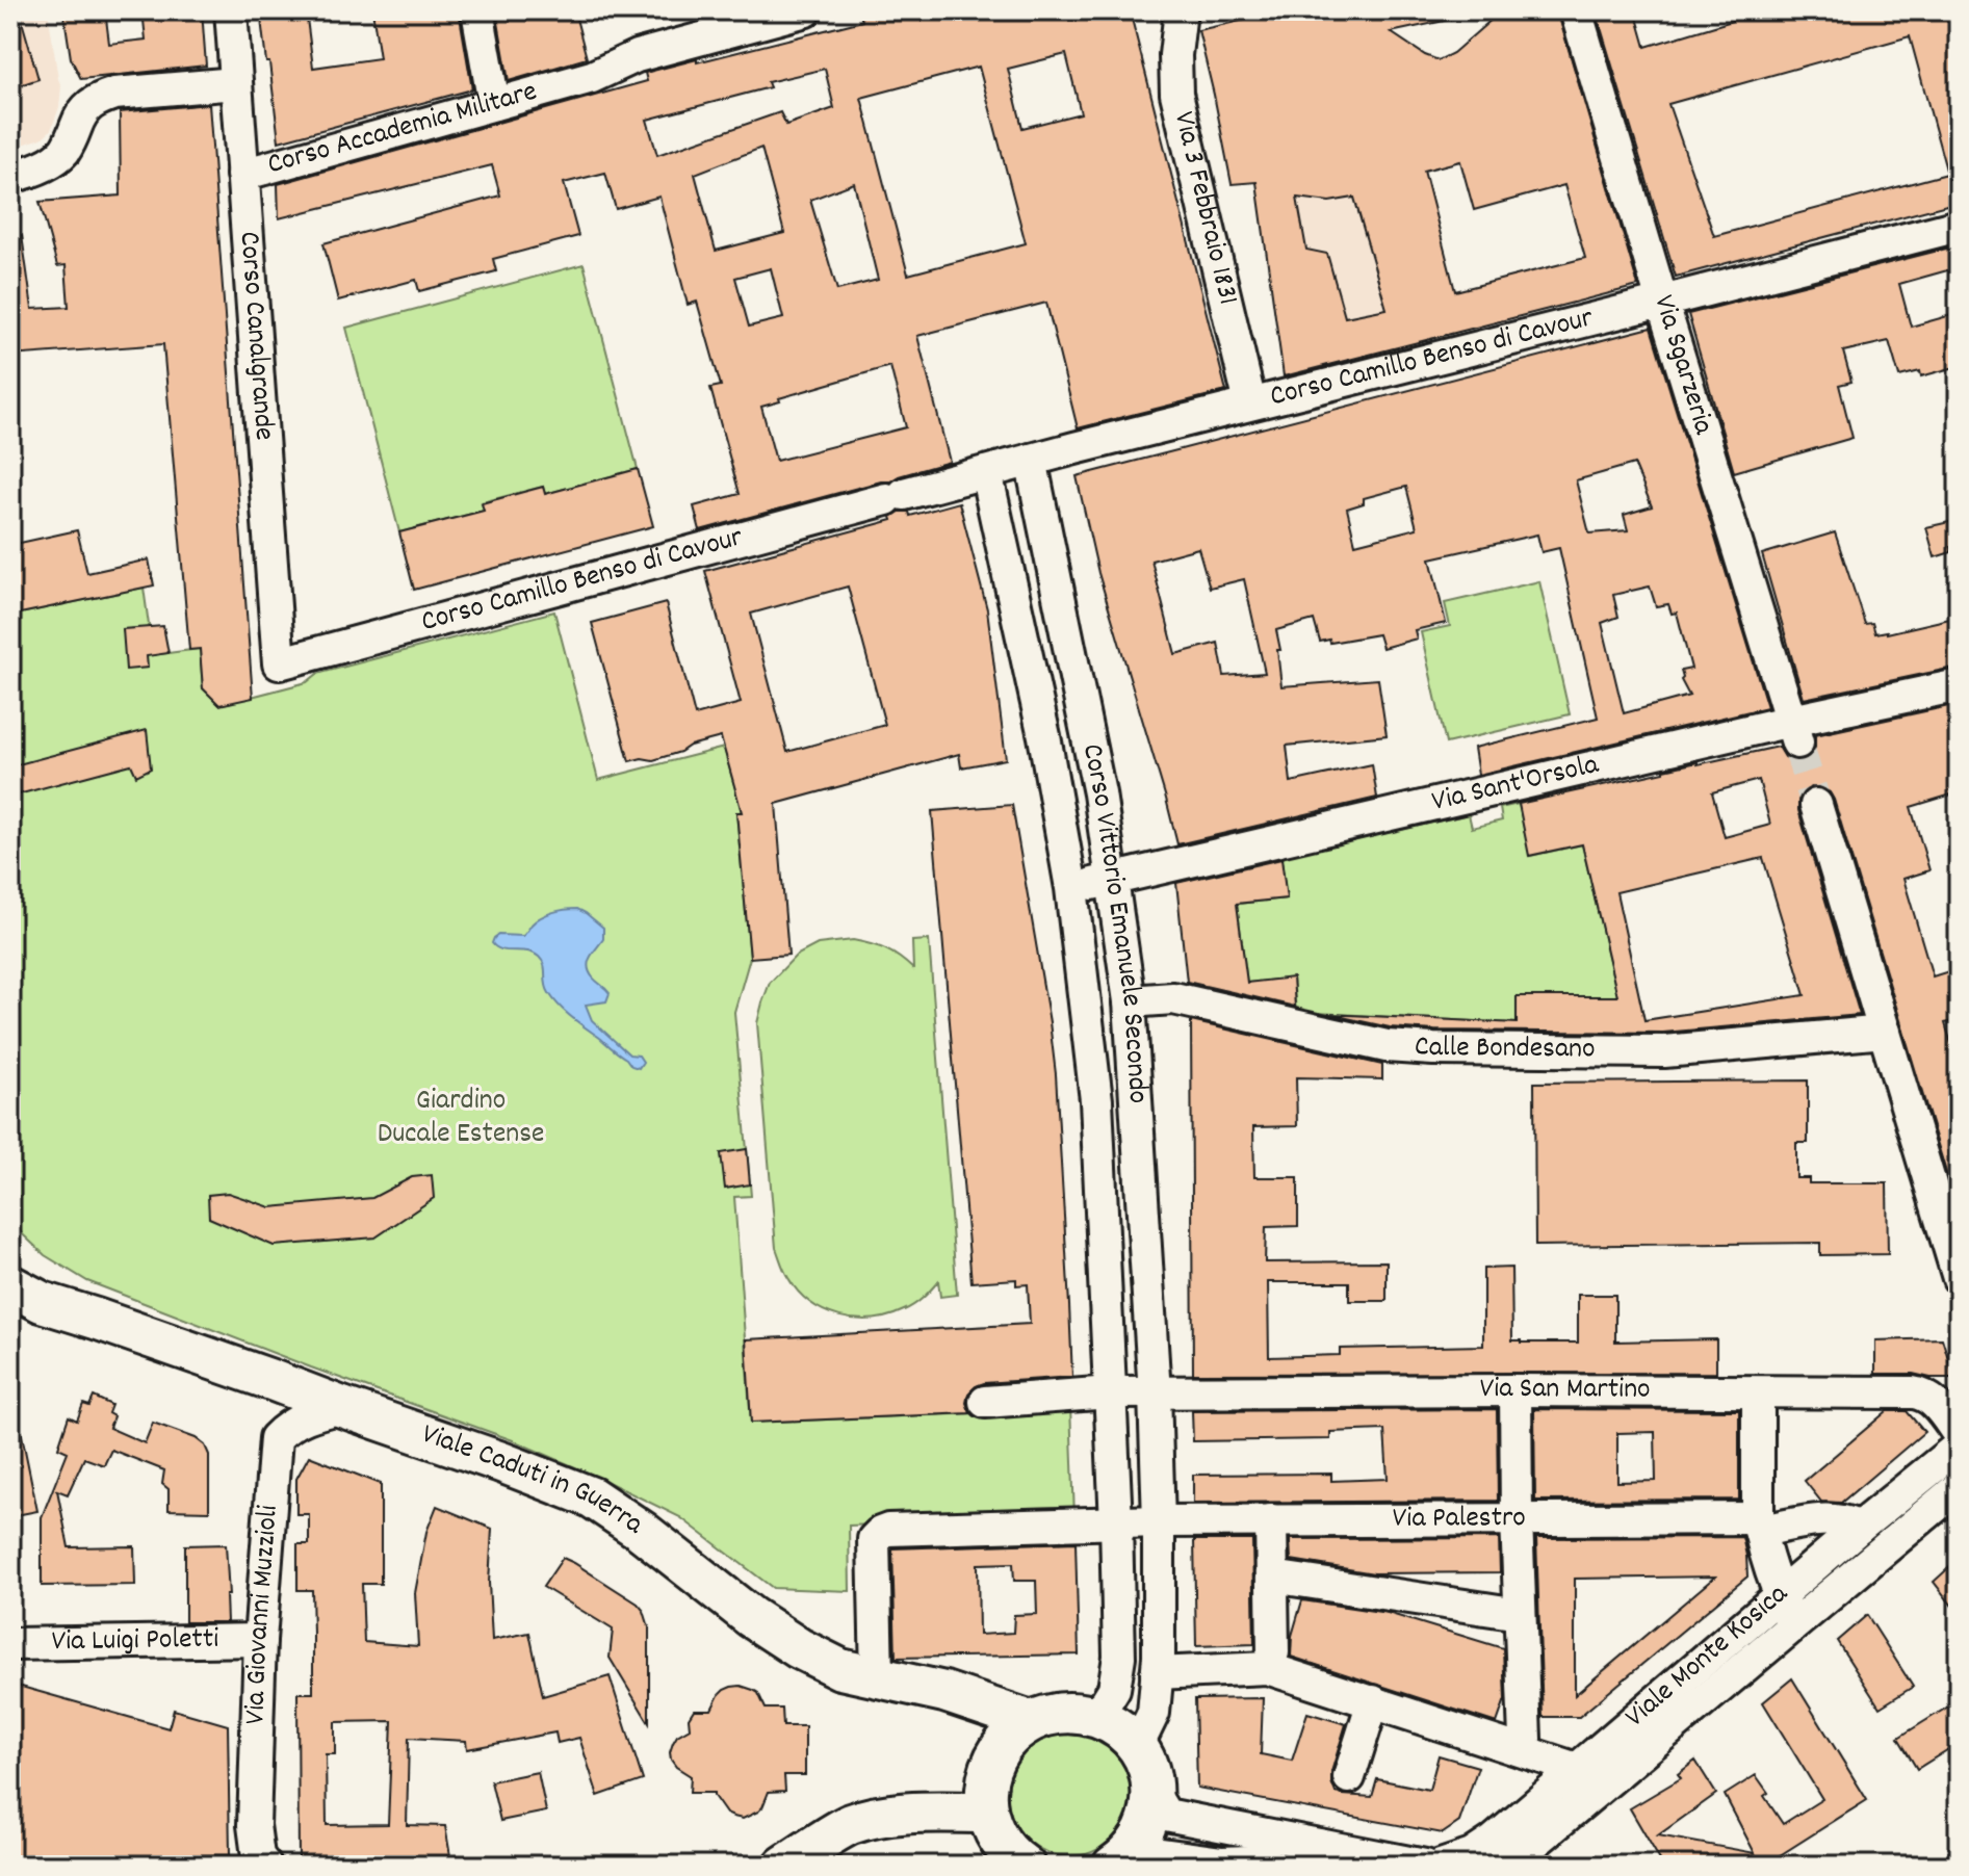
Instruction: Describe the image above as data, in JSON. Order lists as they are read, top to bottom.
{
  "streets": {
    "main road": ["Viale Caduti in Guerra"],
    "street": [
      "Corso Accademia Militare",
      "Via 3 Febbraio 1831",
      "Corso Canalgrande",
      "Corso Camillo Benso di Cavour",
      "Via Sgarzeria",
      "Via Sant'Orsola",
      "Corso Vittorio Emanuele Secondo",
      "Calle Bondesano",
      "Via San Martino",
      "Via Palestro",
      "Via Giovanni Muzzioli",
      "Via Luigi Poletti",
      "Viale Monte Kosica"
    ]
  },
  "crossings": [
    ["Corso Accademia Militare", "Corso Canalgrande"],
    ["Via 3 Febbraio 1831", "Corso Camillo Benso di Cavour"],
    ["Corso Canalgrande", "Corso Camillo Benso di Cavour"],
    ["Corso Camillo Benso di Cavour", "Via Sgarzeria"],
    ["Corso Camillo Benso di Cavour", "Corso Vittorio Emanuele Secondo"],
    ["Via Sgarzeria", "Via Sant'Orsola"],
    ["Via Sant'Orsola", "Corso Vittorio Emanuele Secondo"],
    ["Corso Vittorio Emanuele Secondo", "Calle Bondesano"],
    ["Corso Vittorio Emanuele Secondo", "Via San Martino"],
    ["Corso Vittorio Emanuele Secondo", "Via Palestro"],
    ["Viale Caduti in Guerra", "Via Giovanni Muzzioli"],
    ["Via Palestro", "Viale Monte Kosica"],
    ["Via Giovanni Muzzioli", "Via Luigi Poletti"]
  ],
  "parks": ["Giardino Ducale Estense"]
}
